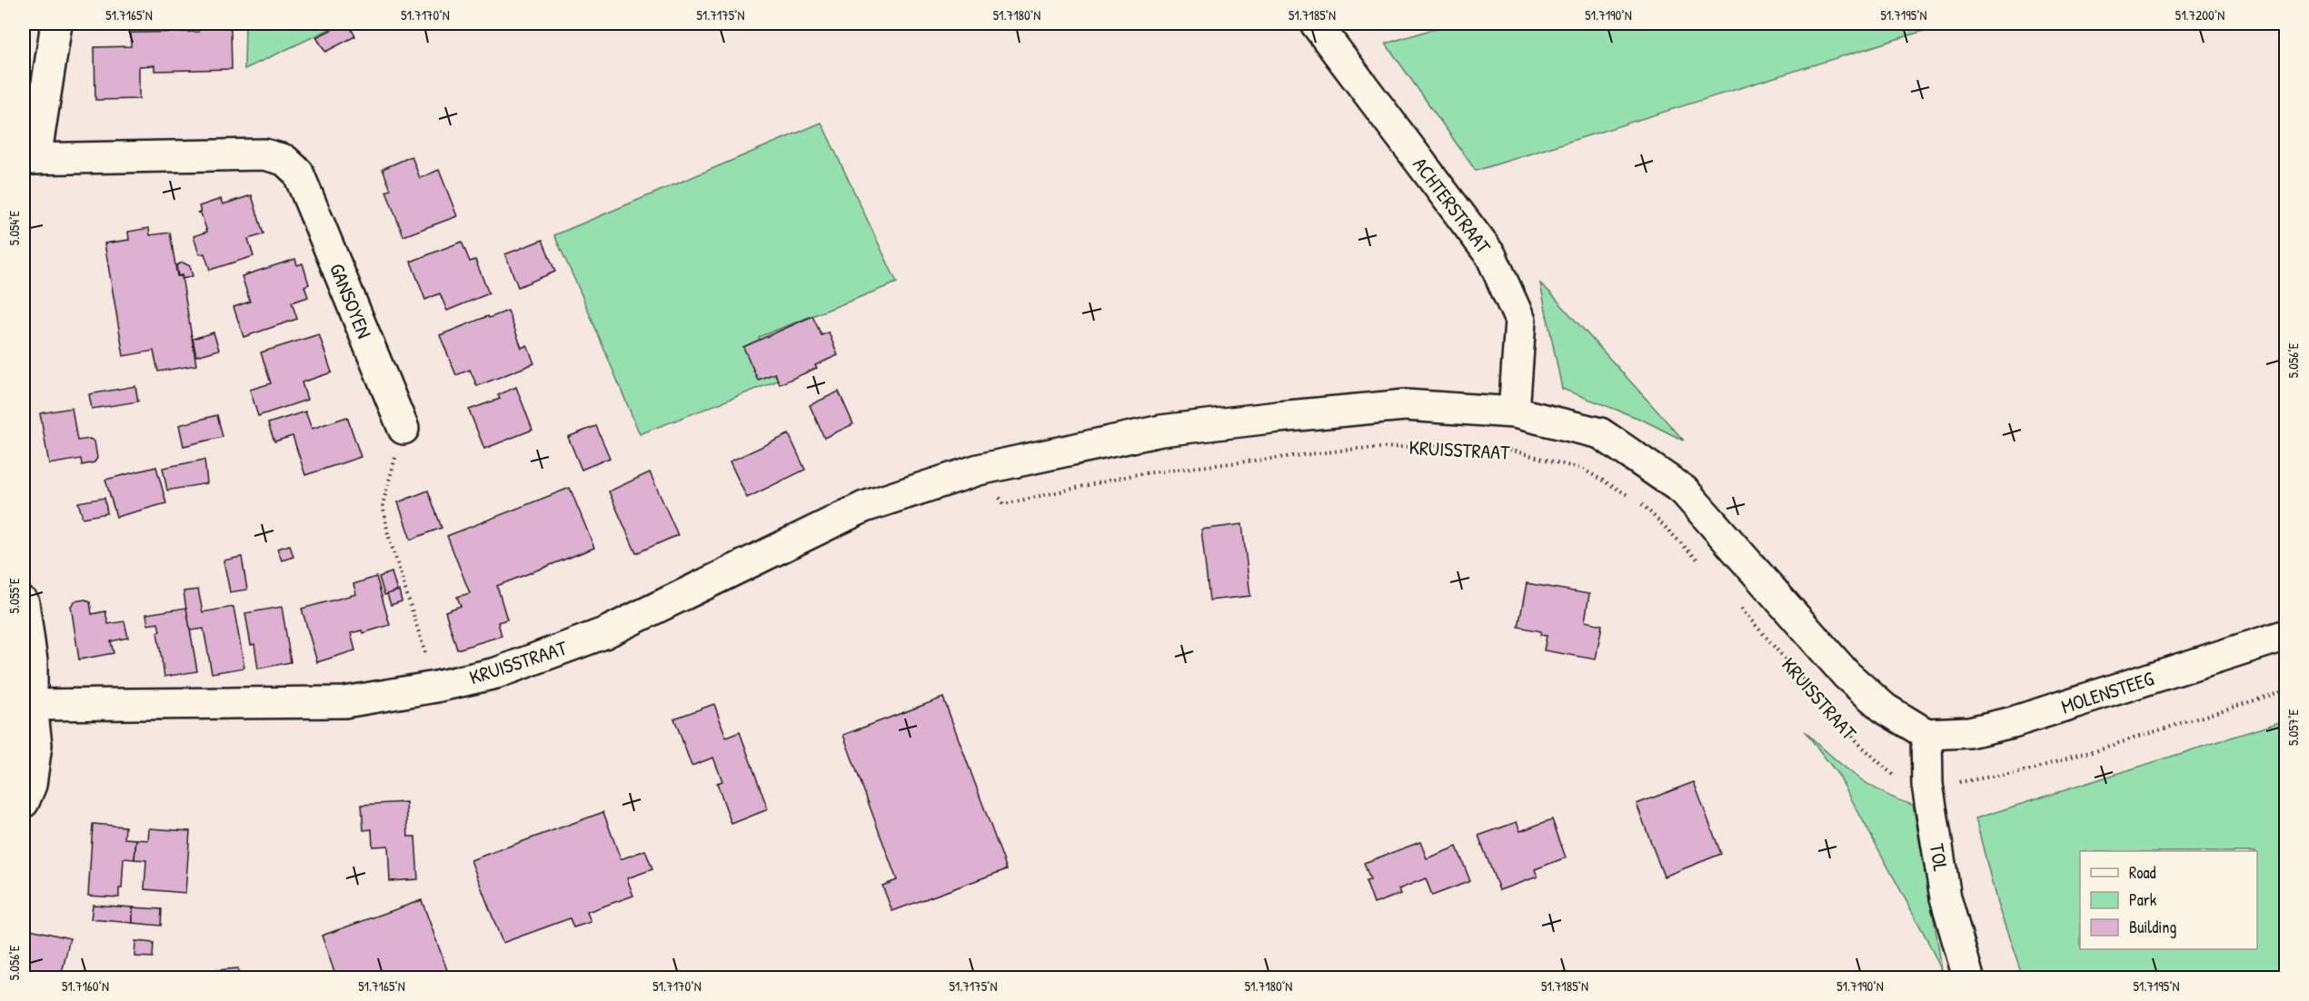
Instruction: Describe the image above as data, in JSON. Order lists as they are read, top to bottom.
{
  "streets": {
    "street": [
      "ACHTERSTRAAT",
      "GANSOYEN",
      "KRUISSTRAAT",
      "MOLENSTEEG",
      "TOL"
    ]
  },
  "crossings": [
    ["ACHTERSTRAAT", "KRUISSTRAAT"],
    ["KRUISSTRAAT", "MOLENSTEEG"],
    ["KRUISSTRAAT", "TOL"],
    ["MOLENSTEEG", "TOL"]
  ],
  "legend": ["Road", "Park", "Building"],
  "coordinates": [
    "51.7165°N",
    "51.7170°N",
    "51.7175°N",
    "51.7180°N",
    "51.7185°N",
    "51.7190°N",
    "51.7195°N",
    "51.7200°N",
    "5.054°E",
    "5.056°E",
    "5.055°E",
    "5.057°E",
    "51.7160°N"
  ]
}
